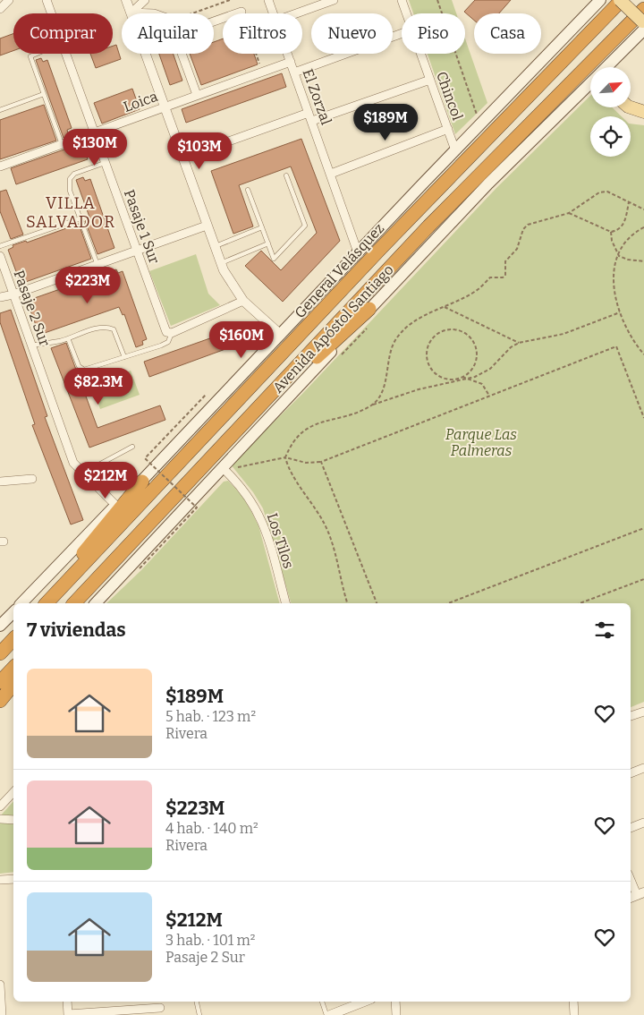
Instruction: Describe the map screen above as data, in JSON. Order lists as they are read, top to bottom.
{
  "streets": {
    "highway": ["General Velásquez"],
    "main road": ["Avenida Apóstol Santiago"],
    "street": [
      "Chincol",
      "El Zorzal",
      "Loica",
      "Pasaje 1 Sur",
      "Pasaje 2 Sur",
      "Los Tilos"
    ]
  },
  "crossings": [
    ["El Zorzal", "Loica"],
    ["Loica", "Pasaje 1 Sur"],
    ["Avenida Apóstol Santiago", "Los Tilos"]
  ],
  "districts": ["VILLA SALVADOR"],
  "parks": ["Parque Las Palmeras"],
  "north": "top right",
  "page": {
    "chip": [
      "Comprar",
      "Alquilar",
      "Filtros",
      "Nuevo",
      "Piso",
      "Casa"
    ],
    "price": [
      "$189M",
      "$130M",
      "$103M",
      "$223M",
      "$160M",
      "$82.3M",
      "$212M"
    ],
    "heading": "7 viviendas",
    "list": [
      {
        "name": "$189M",
        "note": "5 hab. · 123 m² · Rivera"
      },
      {
        "name": "$223M",
        "note": "4 hab. · 140 m² · Rivera"
      },
      {
        "name": "$212M",
        "note": "3 hab. · 101 m² · Pasaje 2 Sur"
      }
    ]
  }
}
